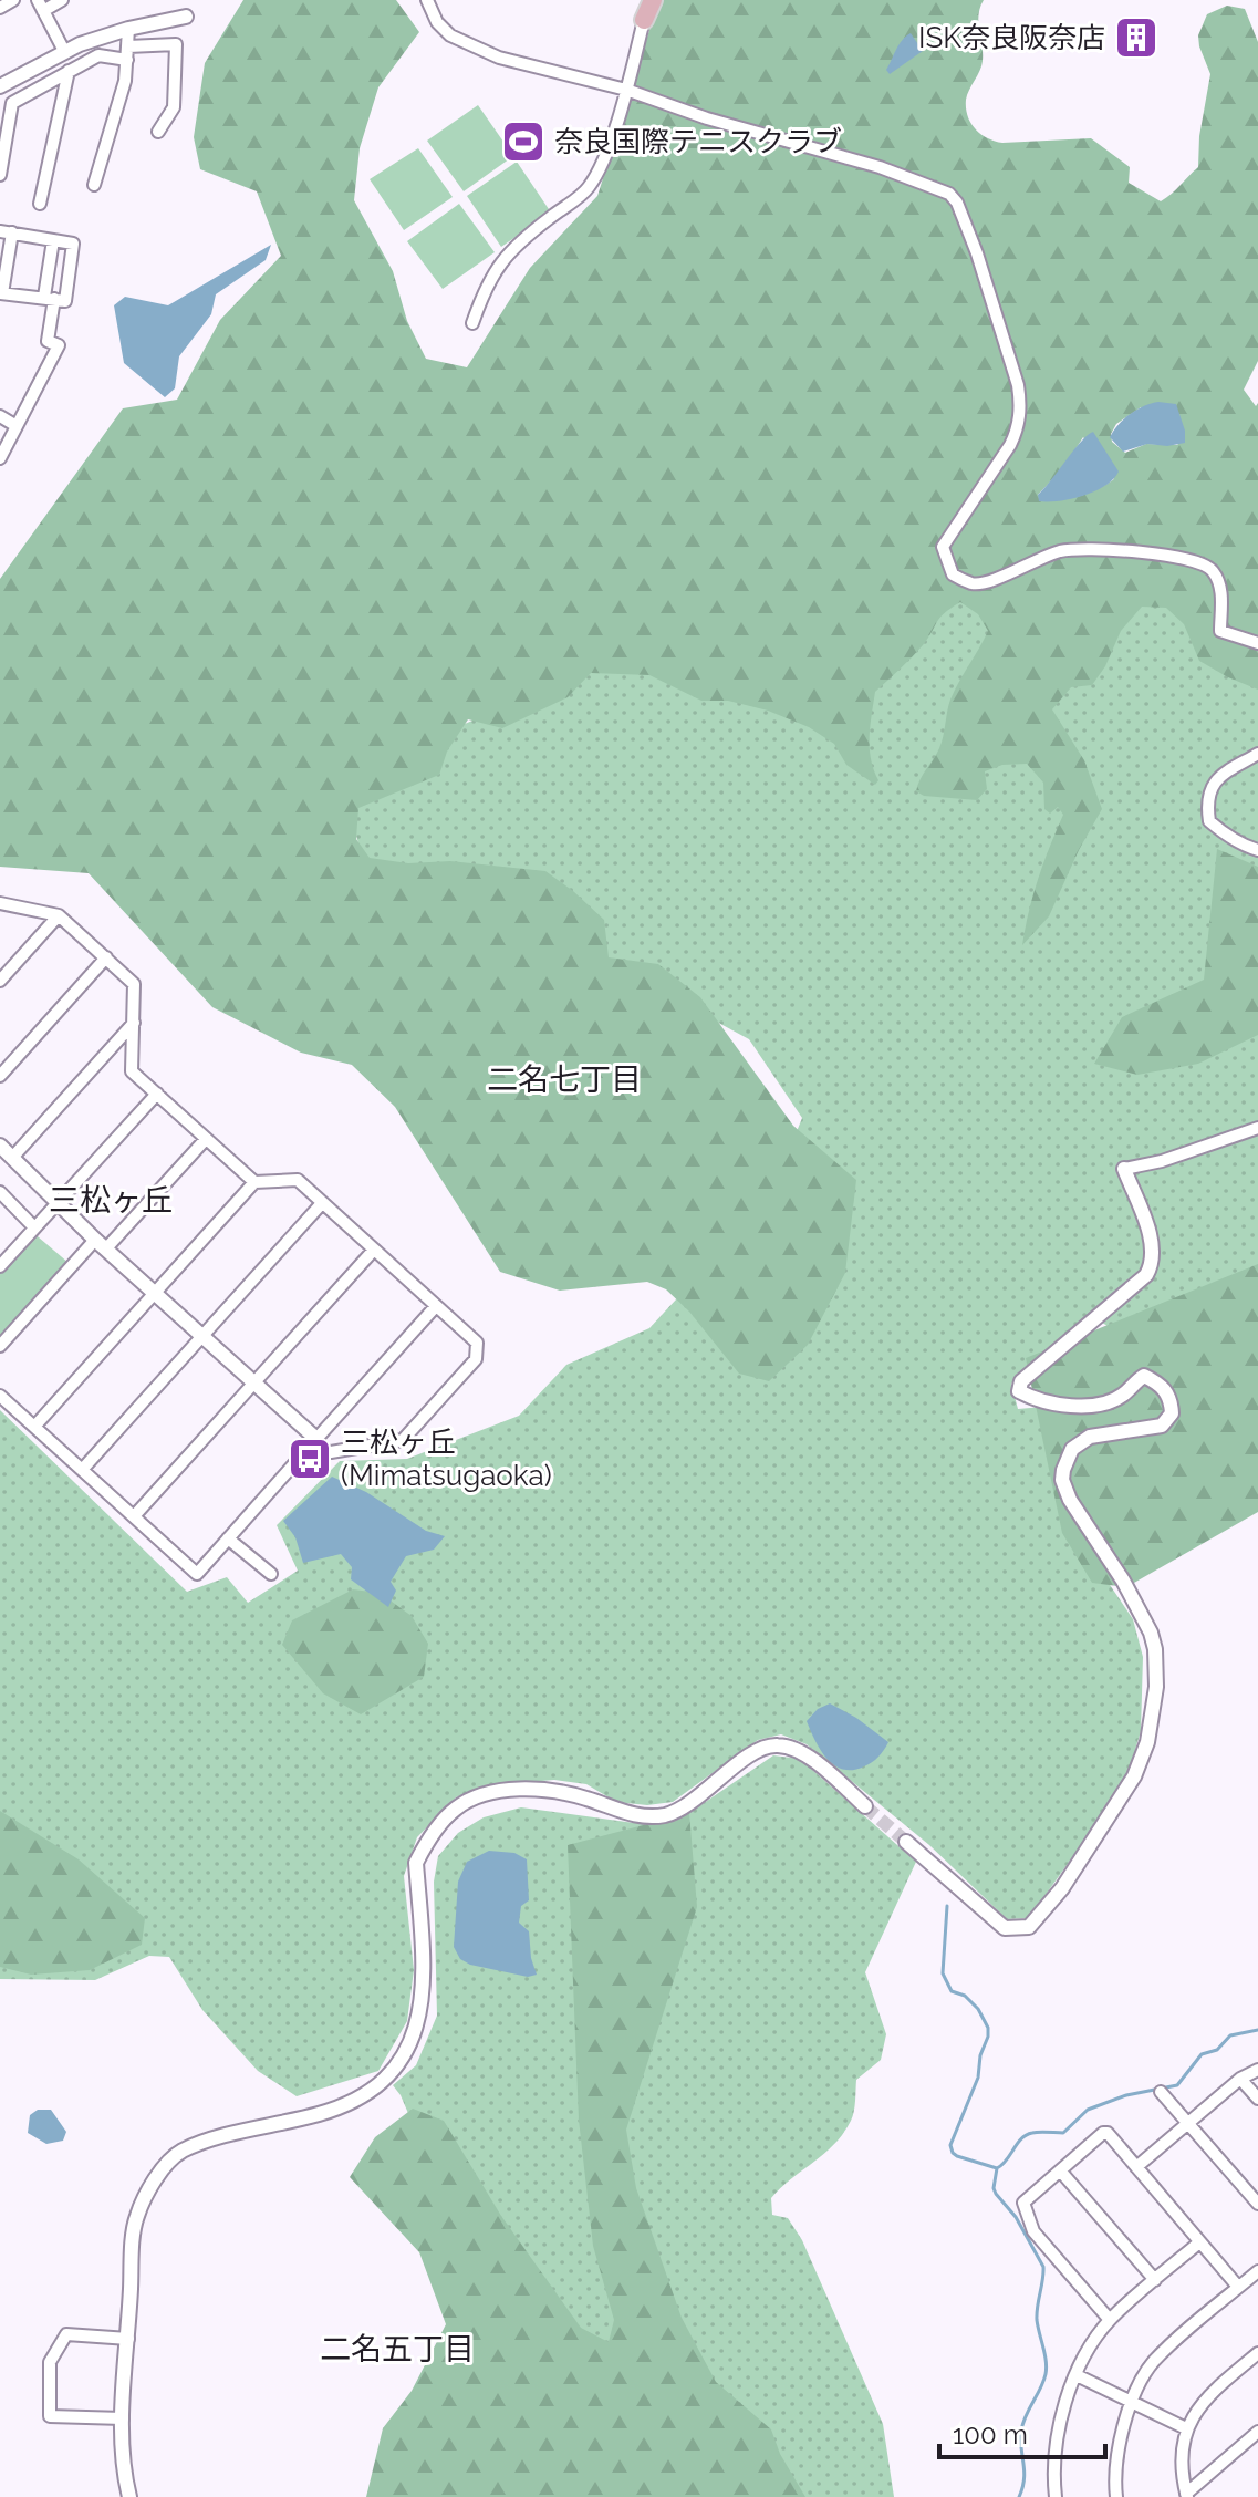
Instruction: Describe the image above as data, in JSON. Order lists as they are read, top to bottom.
{
  "districts": ["二名七丁目", "三松ヶ丘", "二名五丁目"],
  "places": {
    "building": ["ISK奈良阪奈店"],
    "sports": ["奈良国際テニスクラブ"],
    "bus stop": ["三松ヶ丘 (Mimatsugaoka)"]
  },
  "scale_bar": "100 m"
}
